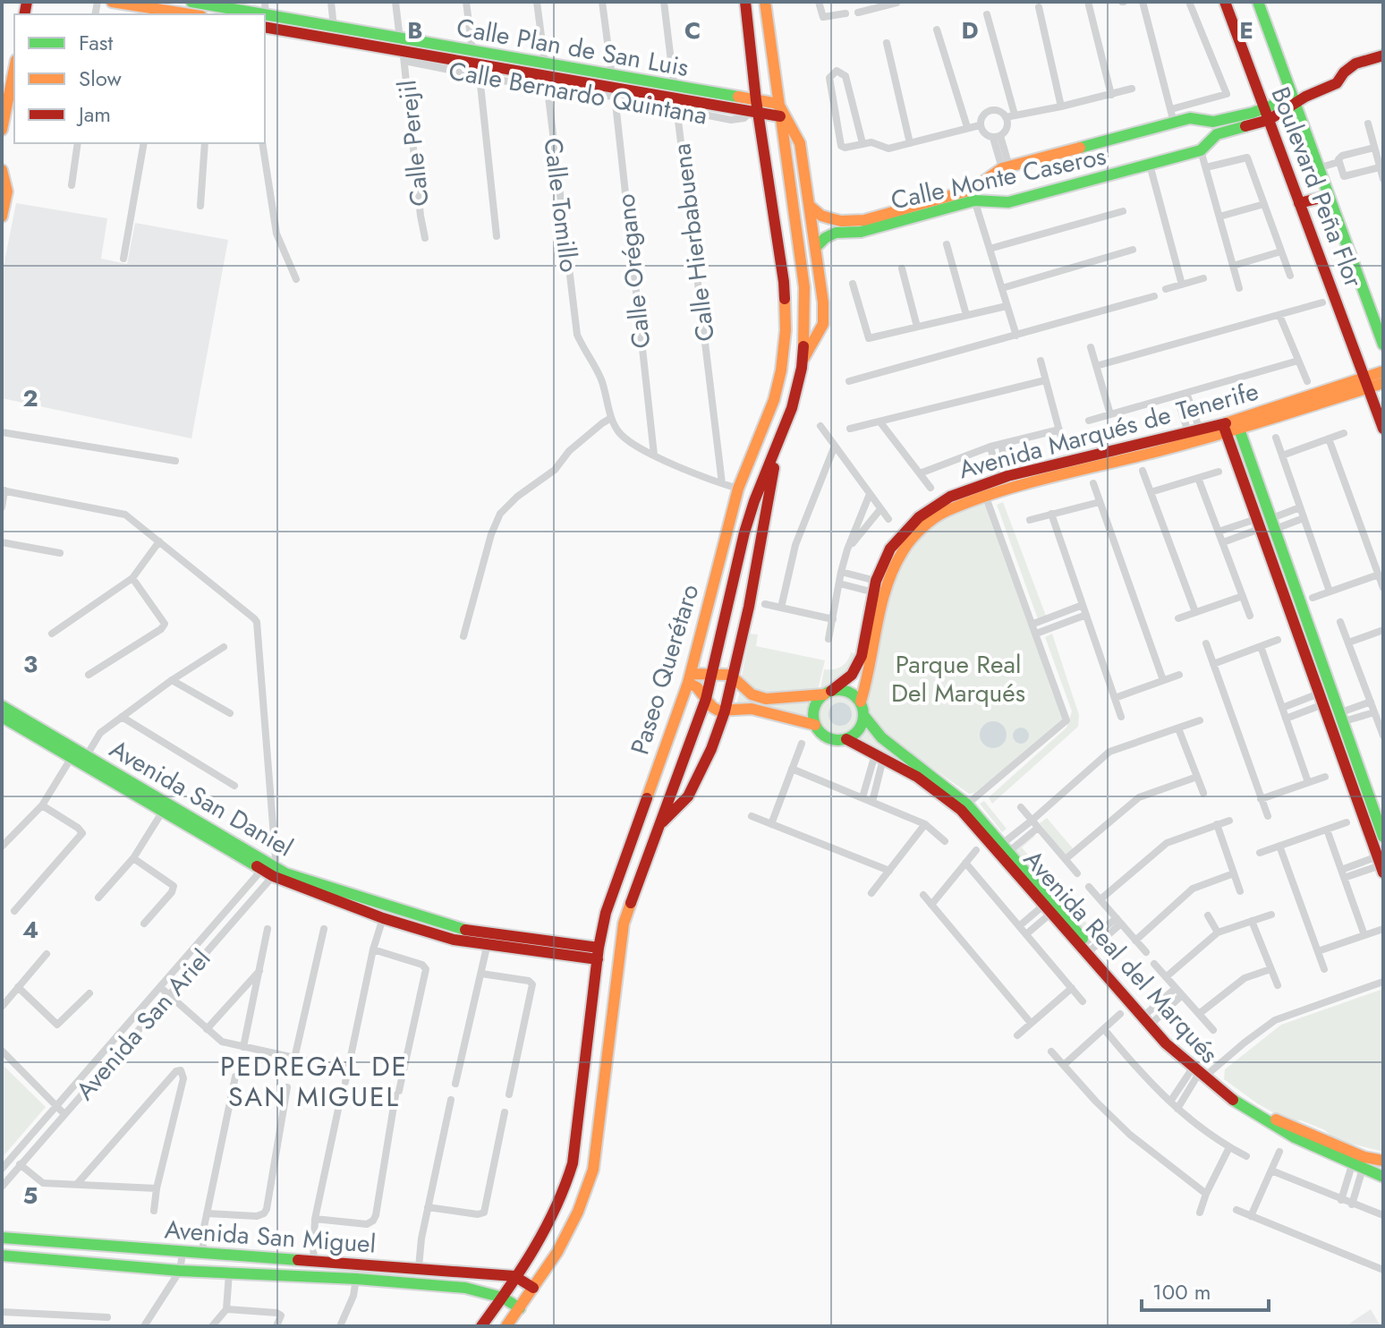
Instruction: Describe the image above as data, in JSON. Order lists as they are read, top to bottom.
{
  "streets": {
    "street": [
      "Calle Plan de San Luis",
      "Calle Bernardo Quintana",
      "Calle Perejil",
      "Calle Monte Caseros",
      "Boulevard Peña Flor",
      "Calle Tomillo",
      "Calle Hierbabuena",
      "Calle Orégano",
      "Avenida Marqués de Tenerife",
      "Paseo Querétaro",
      "Avenida San Daniel",
      "Avenida Real del Marqués",
      "Avenida San Ariel",
      "Avenida San Miguel"
    ]
  },
  "crossings": [
    ["Calle Plan de San Luis", "Calle Bernardo Quintana"],
    ["Calle Plan de San Luis", "Calle Perejil"],
    ["Calle Plan de San Luis", "Calle Tomillo"],
    ["Calle Plan de San Luis", "Calle Hierbabuena"],
    ["Calle Plan de San Luis", "Calle Orégano"],
    ["Calle Plan de San Luis", "Paseo Querétaro"],
    ["Calle Bernardo Quintana", "Calle Perejil"],
    ["Calle Bernardo Quintana", "Calle Tomillo"],
    ["Calle Bernardo Quintana", "Calle Hierbabuena"],
    ["Calle Bernardo Quintana", "Calle Orégano"],
    ["Calle Monte Caseros", "Boulevard Peña Flor"],
    ["Boulevard Peña Flor", "Avenida Marqués de Tenerife"],
    ["Avenida Marqués de Tenerife", "Avenida Real del Marqués"],
    ["Paseo Querétaro", "Avenida San Daniel"],
    ["Paseo Querétaro", "Avenida San Miguel"],
    ["Avenida San Daniel", "Avenida San Ariel"]
  ],
  "districts": ["PEDREGAL DE SAN MIGUEL"],
  "parks": ["Parque Real Del Marqués"],
  "legend": ["Fast", "Slow", "Jam"],
  "scale_bar": "100 m",
  "grid": {
    "columns": [
      "B",
      "C",
      "D",
      "E"
    ],
    "rows": [
      "2",
      "3",
      "4",
      "5"
    ]
  }
}
